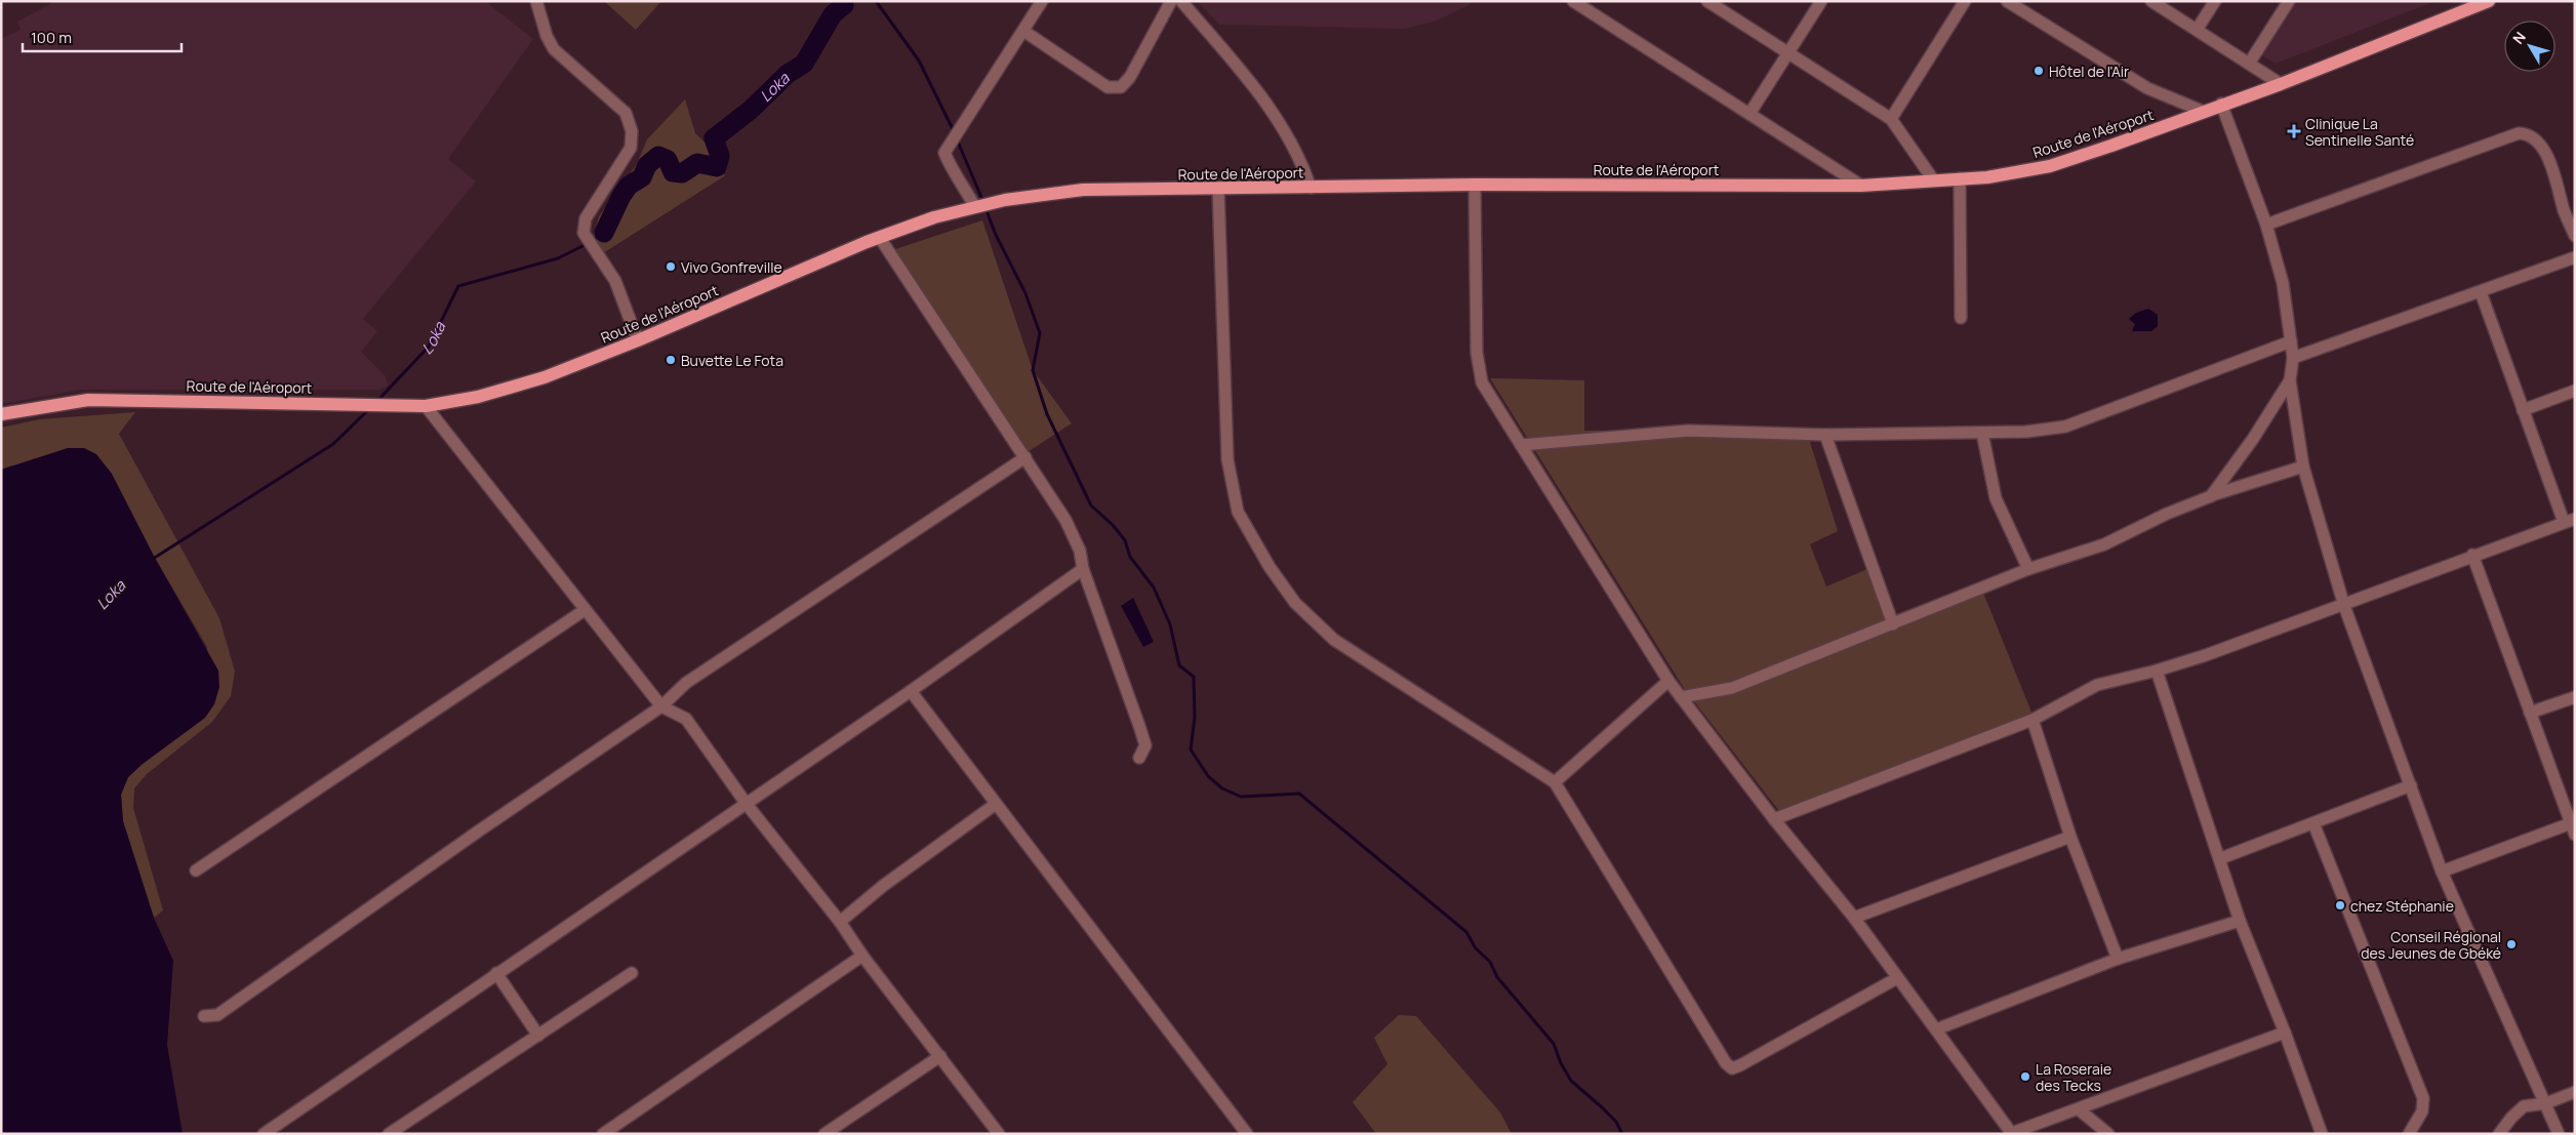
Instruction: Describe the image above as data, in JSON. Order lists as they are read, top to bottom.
{
  "streets": {
    "main road": ["Route de l'Aéroport"]
  },
  "water": ["Loka"],
  "places": {
    "other": [
      "Hôtel de l'Air",
      "Vivo Gonfreville",
      "Buvette Le Fota",
      "chez Stéphanie",
      "Conseil Régional des Jeunes de Gbéké",
      "La Roseraie des Tecks"
    ],
    "health": ["Clinique La Sentinelle Santé"]
  },
  "scale_bar": "100 m",
  "north": "top left"
}
